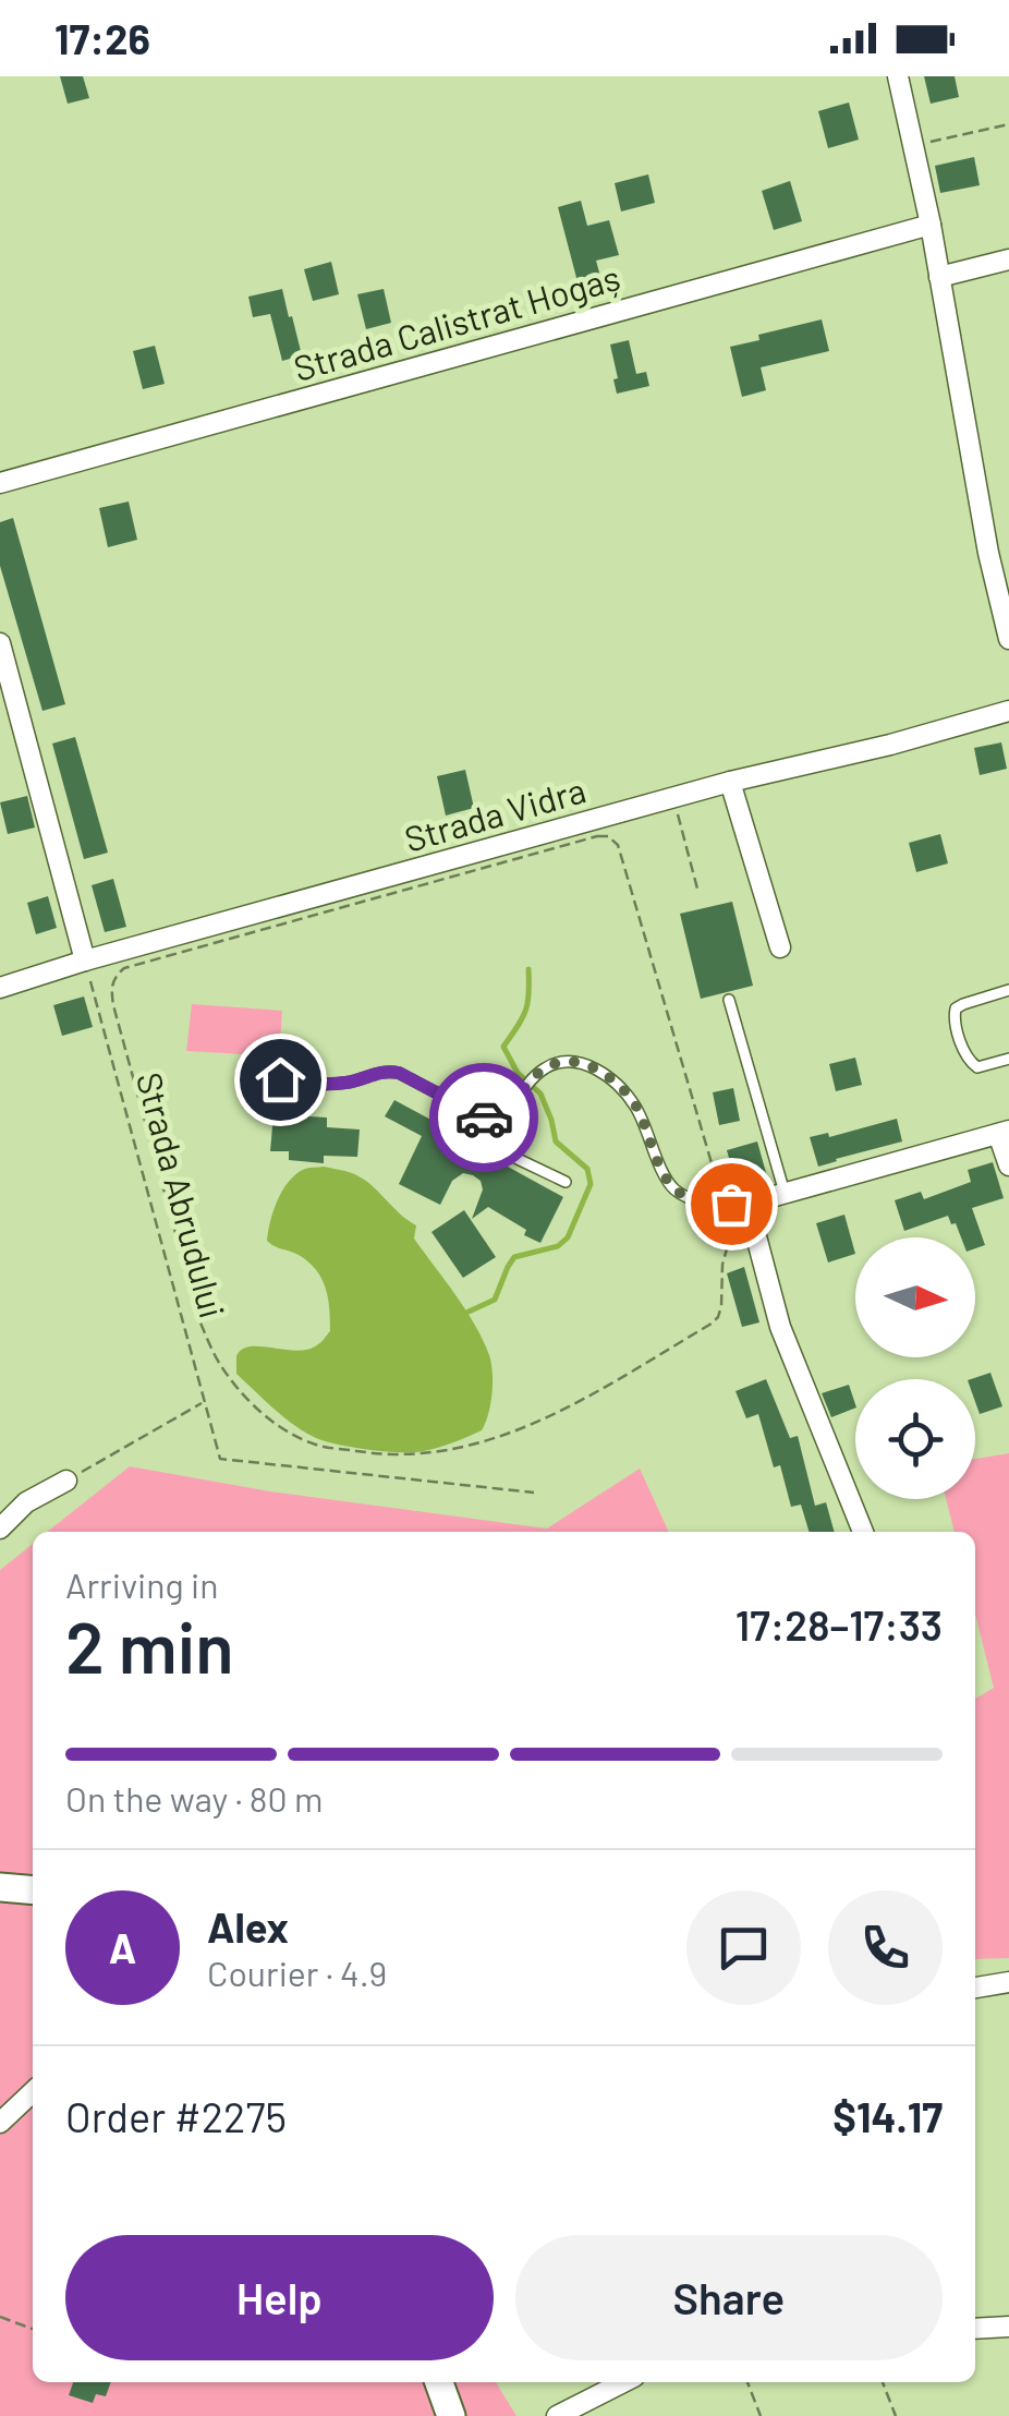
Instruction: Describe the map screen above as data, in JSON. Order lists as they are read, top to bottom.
{
  "streets": {
    "street": ["Strada Calistrat Hogaș", "Strada Vidra"],
    "path": ["Strada Abrudului"]
  },
  "crossings": [
    ["Strada Vidra", "Strada Abrudului"]
  ],
  "north": "right",
  "page": {
    "status": "17:26",
    "heading": ["2 min", "Arriving in", "17:28–17:33"],
    "panel": [
      "Alex",
      "Courier · 4.9",
      "Order #2275",
      "$14.17"
    ],
    "bar": "On the way · 80 m",
    "round": "A",
    "buttons": ["Help", "Share"]
  }
}
